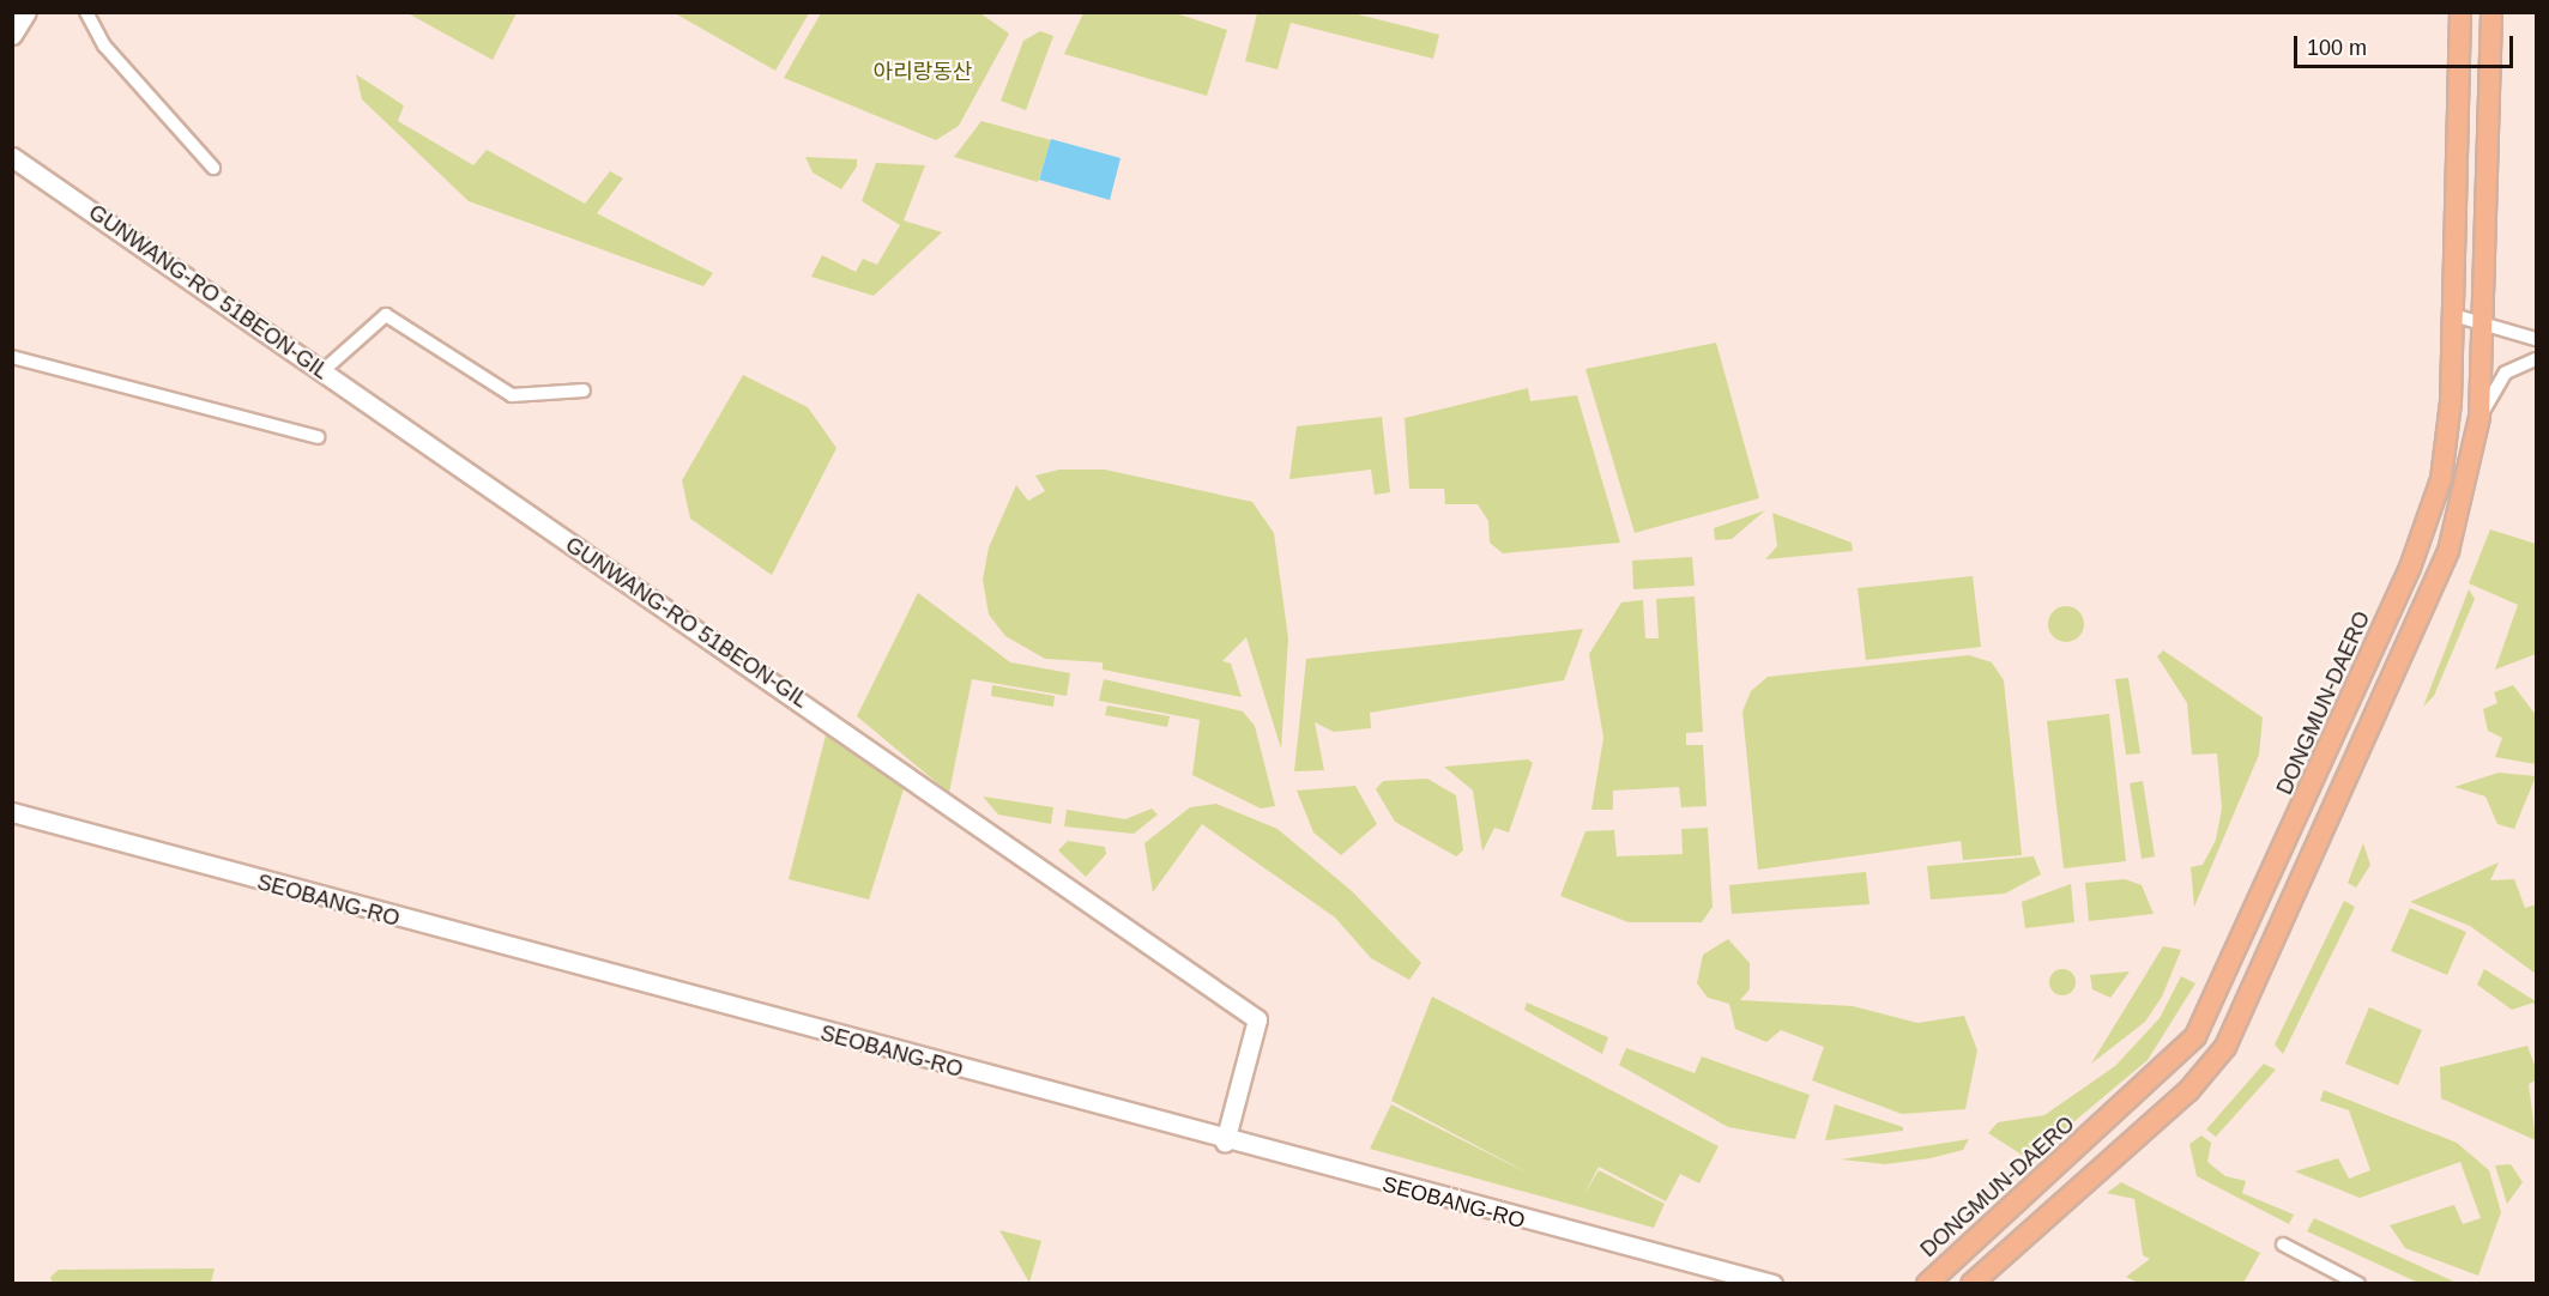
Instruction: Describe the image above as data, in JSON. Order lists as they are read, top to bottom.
{
  "streets": {
    "main road": ["GUNWANG-RO 51BEON-GIL", "DONGMUN-DAERO", "SEOBANG-RO"]
  },
  "crossings": [
    ["GUNWANG-RO 51BEON-GIL", "SEOBANG-RO"]
  ],
  "parks": ["아리랑동산"],
  "scale_bar": "100 m"
}
